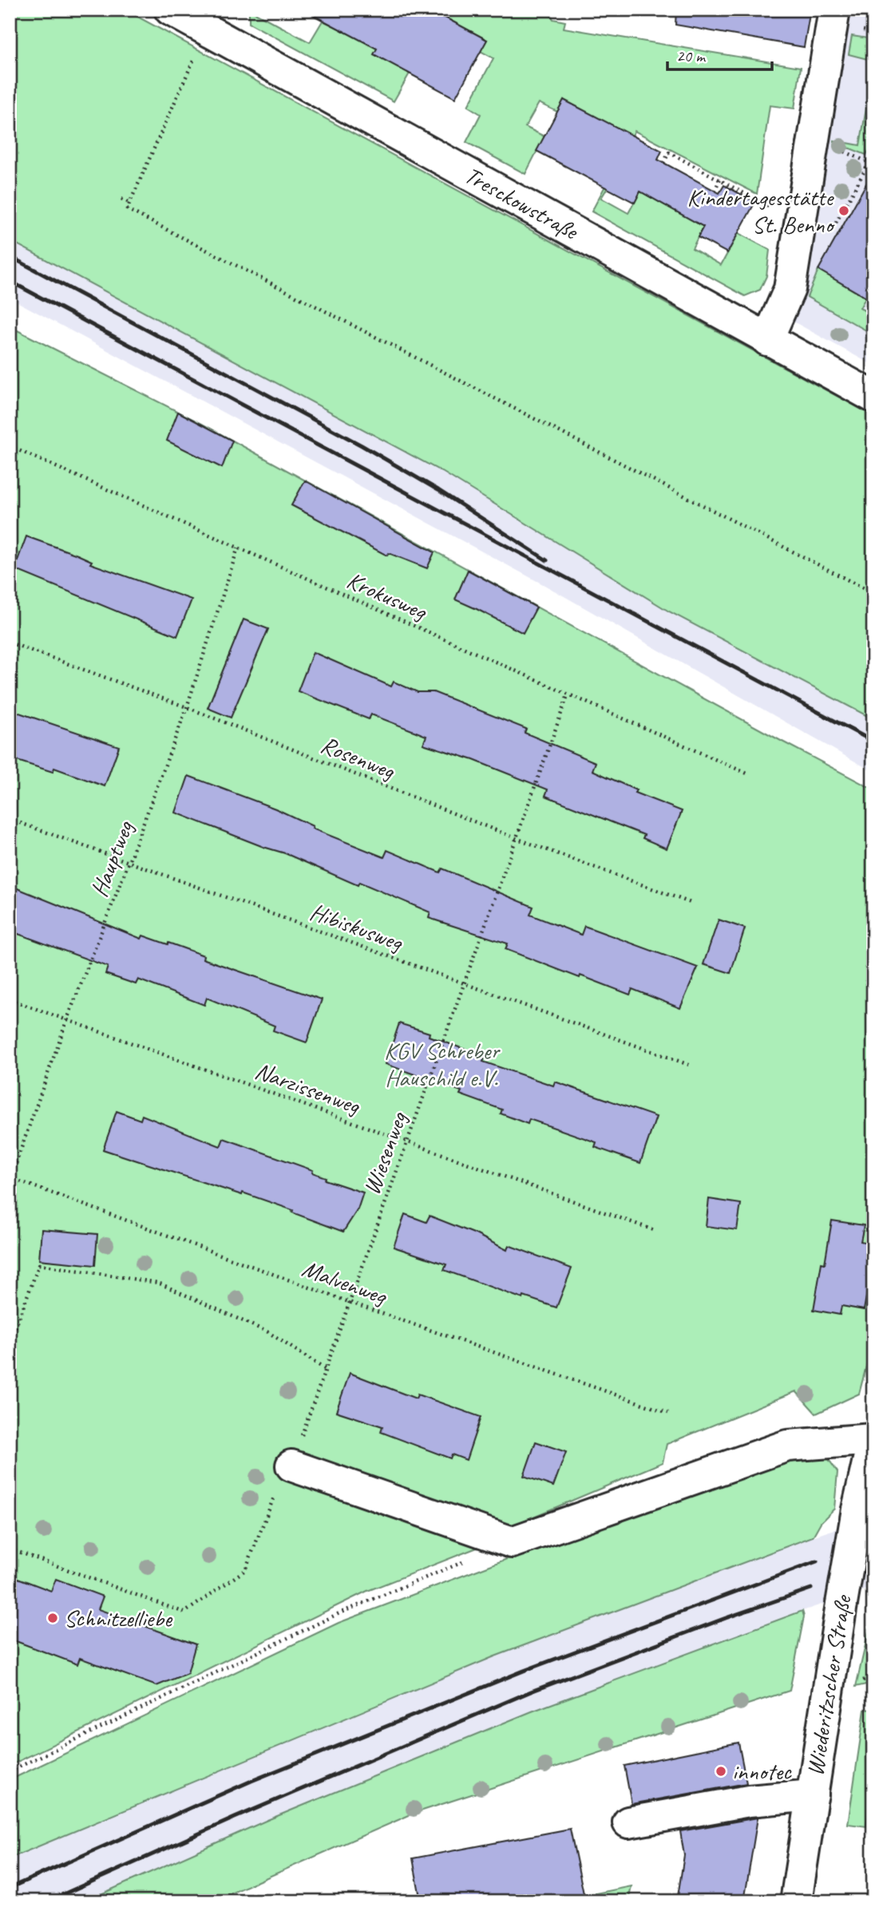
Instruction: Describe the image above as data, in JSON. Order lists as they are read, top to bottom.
{
  "streets": {
    "street": ["Tresckowstraße", "Wiederitzscher Straße"],
    "path": [
      "Krokusweg",
      "Rosenweg",
      "Hauptweg",
      "Hibiskusweg",
      "Narzissenweg",
      "Wiesenweg",
      "Malvenweg"
    ]
  },
  "crossings": [
    ["Krokusweg", "Hauptweg"],
    ["Krokusweg", "Wiesenweg"],
    ["Rosenweg", "Hauptweg"],
    ["Rosenweg", "Wiesenweg"],
    ["Hauptweg", "Hibiskusweg"],
    ["Hauptweg", "Narzissenweg"],
    ["Hauptweg", "Malvenweg"],
    ["Hibiskusweg", "Wiesenweg"],
    ["Narzissenweg", "Wiesenweg"],
    ["Wiesenweg", "Malvenweg"]
  ],
  "parks": ["KGV Schreber Hauschild e.V."],
  "places": ["Kindertagesstätte St. Benno", "Schnitzelliebe", "innotec"],
  "scale_bar": "20 m"
}
